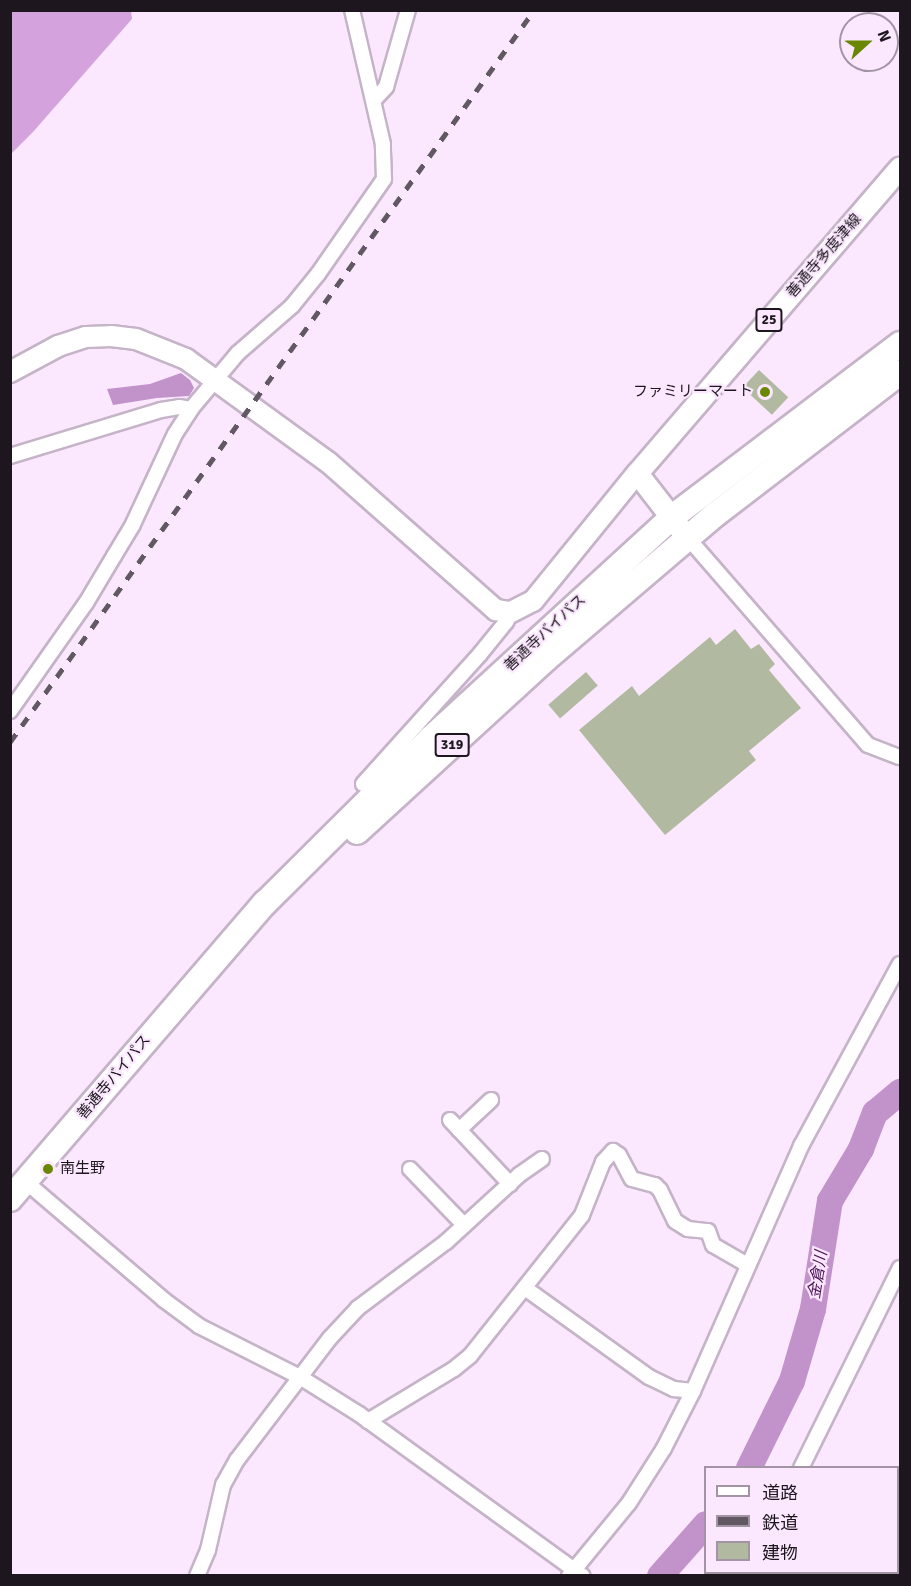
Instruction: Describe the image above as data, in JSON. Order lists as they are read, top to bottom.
{
  "streets": {
    "highway": ["善通寺バイパス", "319"],
    "main road": ["善通寺多度津線", "25"]
  },
  "water": ["金倉川"],
  "places": ["ファミリーマート", "南生野"],
  "legend": ["道路", "鉄道", "建物"],
  "north": "right"
}
